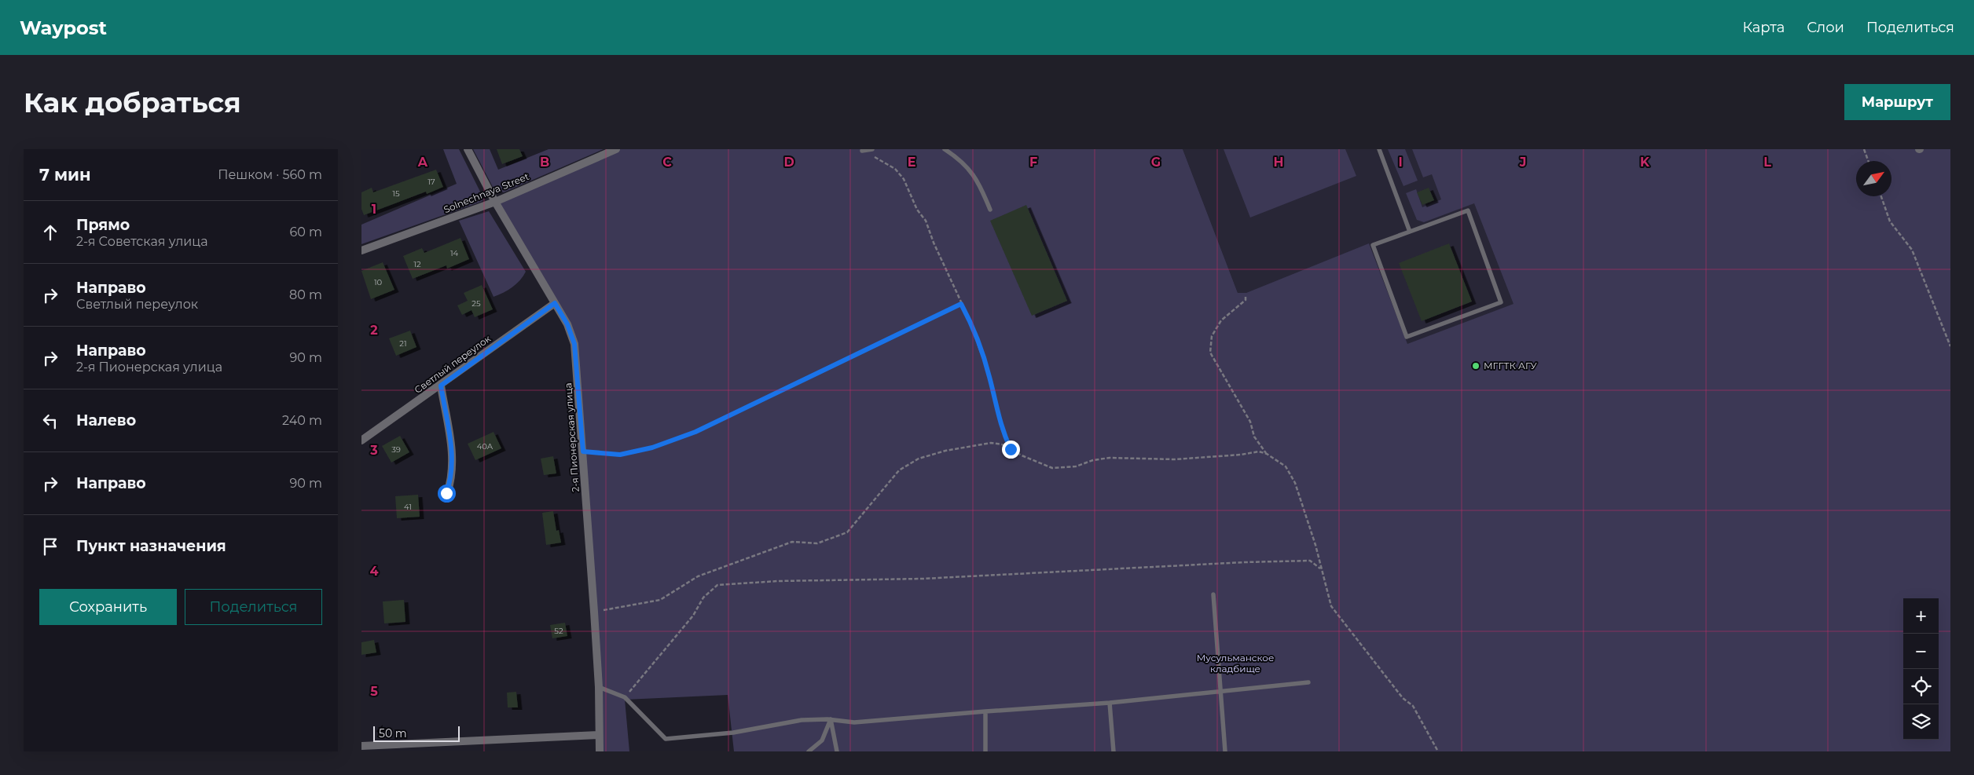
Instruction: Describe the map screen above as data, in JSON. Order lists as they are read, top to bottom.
{
  "streets": {
    "street": ["Solnechnaya Street", "Светлый переулок", "2-я Пионерская улица"]
  },
  "crossings": [
    ["Solnechnaya Street", "2-я Пионерская улица"],
    ["Светлый переулок", "2-я Пионерская улица"]
  ],
  "parks": ["Мусульманское кладбище"],
  "places": ["МГГТК АГУ"],
  "house_numbers": [
    "17",
    "15",
    "14",
    "12",
    "10",
    "25",
    "21",
    "40А",
    "39",
    "41",
    "52"
  ],
  "scale_bar": "50 m",
  "north": "top right",
  "page": {
    "header": "Waypost",
    "nav": ["Карта", "Слои", "Поделиться"],
    "buttons": [
      "Маршрут",
      ["Сохранить", "Поделиться"]
    ],
    "title": "Как добраться",
    "heading": ["7 мин", "Пешком · 560 m"],
    "list": [
      ["Прямо", "2-я Советская улица", "60 m"],
      ["Направо", "Светлый переулок", "80 m"],
      ["Направо", "2-я Пионерская улица", "90 m"],
      ["Налево", "240 m"],
      ["Направо", "90 m"],
      "Пункт назначения"
    ],
    "map_buttons": ["+", "−"],
    "scale": "50 m"
  },
  "grid": {
    "columns": [
      "A",
      "B",
      "C",
      "D",
      "E",
      "F",
      "G",
      "H",
      "I",
      "J",
      "K",
      "L"
    ],
    "rows": [
      "1",
      "2",
      "3",
      "4",
      "5"
    ]
  }
}
